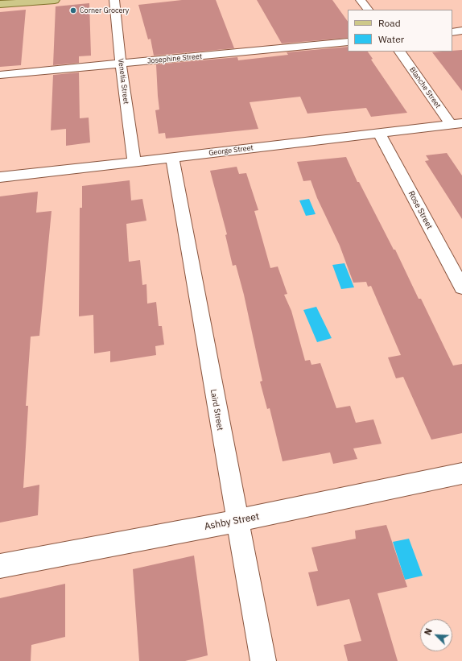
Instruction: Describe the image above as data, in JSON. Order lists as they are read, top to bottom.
{
  "streets": {
    "street": [
      "Josephine Street",
      "Venetia Street",
      "Blanche Street",
      "George Street",
      "Rose Street",
      "Laird Street",
      "Ashby Street"
    ]
  },
  "crossings": [
    ["Josephine Street", "Venetia Street"],
    ["Venetia Street", "George Street"],
    ["Blanche Street", "George Street"],
    ["George Street", "Rose Street"],
    ["George Street", "Laird Street"],
    ["Laird Street", "Ashby Street"]
  ],
  "places": ["Corner Grocery"],
  "legend": ["Road", "Water"],
  "north": "top left"
}
